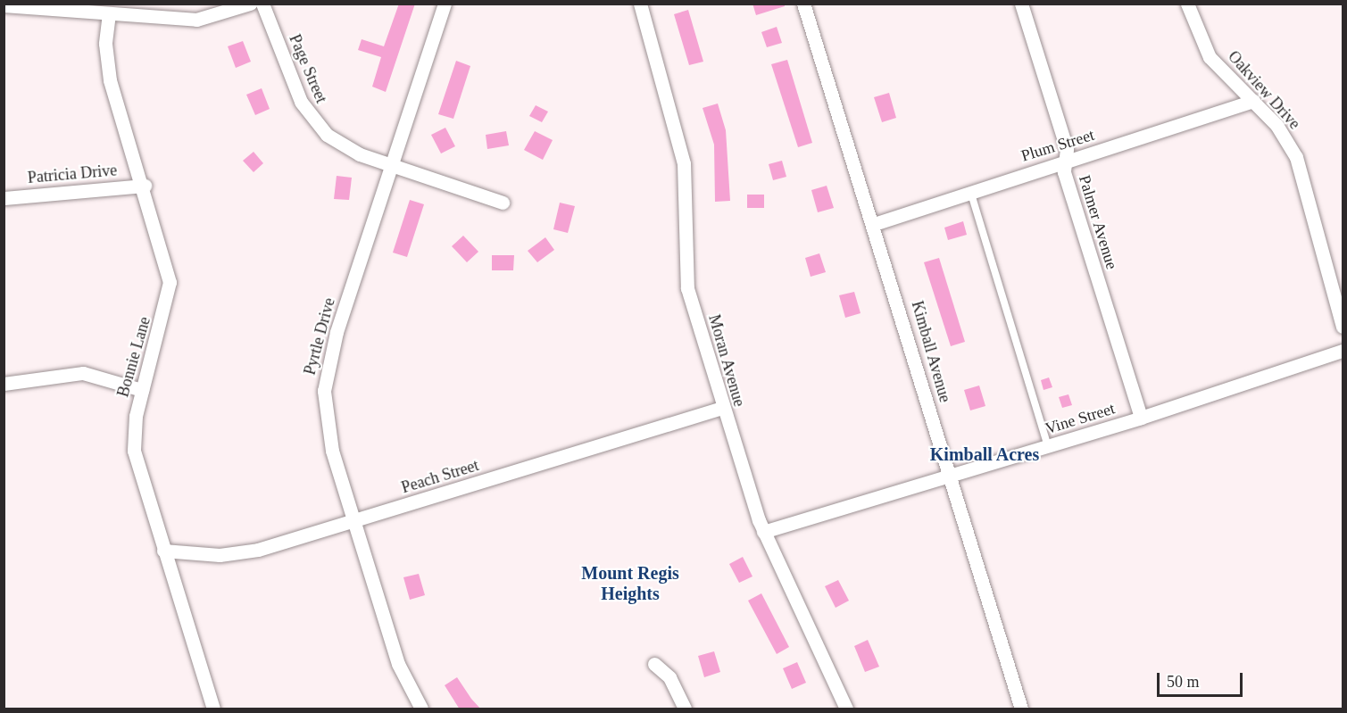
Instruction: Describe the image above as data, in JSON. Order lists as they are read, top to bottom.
{
  "streets": {
    "street": [
      "Page Street",
      "Oakview Drive",
      "Plum Street",
      "Patricia Drive",
      "Palmer Avenue",
      "Pyrtle Drive",
      "Kimball Avenue",
      "Bonnie Lane",
      "Moran Avenue",
      "Vine Street",
      "Peach Street"
    ]
  },
  "crossings": [
    ["Page Street", "Pyrtle Drive"],
    ["Oakview Drive", "Plum Street"],
    ["Plum Street", "Palmer Avenue"],
    ["Plum Street", "Kimball Avenue"],
    ["Patricia Drive", "Bonnie Lane"],
    ["Palmer Avenue", "Vine Street"],
    ["Pyrtle Drive", "Peach Street"],
    ["Kimball Avenue", "Vine Street"],
    ["Bonnie Lane", "Peach Street"],
    ["Moran Avenue", "Vine Street"],
    ["Moran Avenue", "Peach Street"]
  ],
  "districts": ["Kimball Acres", "Mount Regis Heights"],
  "scale_bar": "50 m"
}
